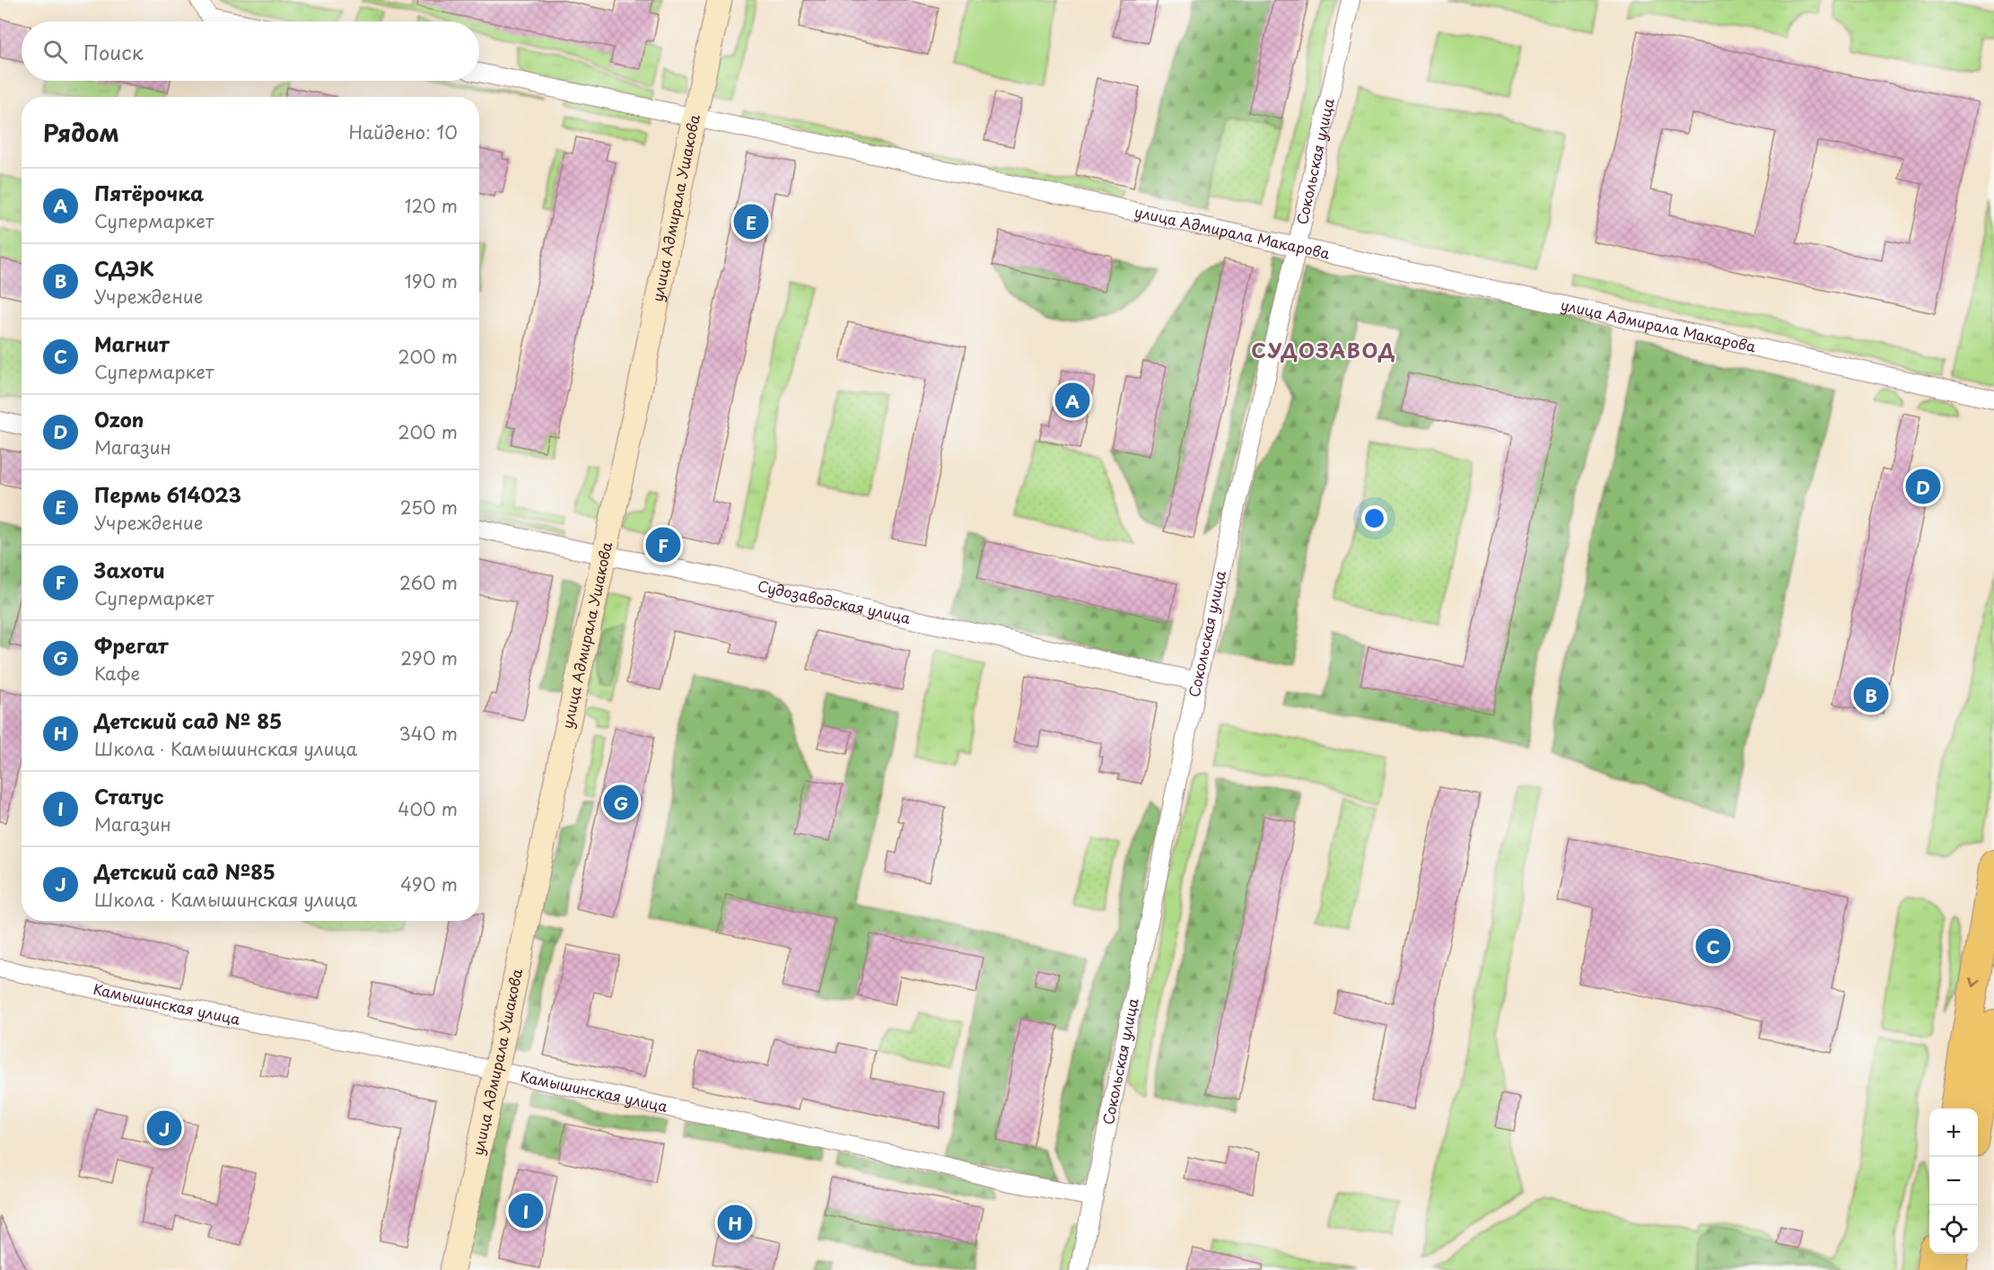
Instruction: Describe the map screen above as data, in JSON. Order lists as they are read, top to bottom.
{
  "streets": {
    "street": [
      "Сокольская улица",
      "улица Адмирала Ушакова",
      "улица Адмирала Макарова",
      "Судозаводская улица",
      "Камышинская улица"
    ]
  },
  "crossings": [
    ["Сокольская улица", "улица Адмирала Макарова"],
    ["Сокольская улица", "Судозаводская улица"],
    ["Сокольская улица", "Камышинская улица"],
    ["улица Адмирала Ушакова", "улица Адмирала Макарова"],
    ["улица Адмирала Ушакова", "Судозаводская улица"],
    ["улица Адмирала Ушакова", "Камышинская улица"]
  ],
  "districts": ["СУДОЗАВОД"],
  "page": {
    "search": "Поиск",
    "heading": ["Рядом", "Найдено: 10"],
    "list": [
      {
        "mark": "A",
        "name": "Пятёрочка",
        "note": "Супермаркет",
        "value": "120 m"
      },
      {
        "mark": "B",
        "name": "СДЭК",
        "note": "Учреждение",
        "value": "190 m"
      },
      {
        "mark": "C",
        "name": "Магнит",
        "note": "Супермаркет",
        "value": "200 m"
      },
      {
        "mark": "D",
        "name": "Ozon",
        "note": "Магазин",
        "value": "200 m"
      },
      {
        "mark": "E",
        "name": "Пермь 614023",
        "note": "Учреждение",
        "value": "250 m"
      },
      {
        "mark": "F",
        "name": "Захоти",
        "note": "Супермаркет",
        "value": "260 m"
      },
      {
        "mark": "G",
        "name": "Фрегат",
        "note": "Кафе",
        "value": "290 m"
      },
      {
        "mark": "H",
        "name": "Детский сад № 85",
        "note": "Школа · Камышинская улица",
        "value": "340 m"
      },
      {
        "mark": "I",
        "name": "Статус",
        "note": "Магазин",
        "value": "400 m"
      },
      {
        "mark": "J",
        "name": "Детский сад №85",
        "note": "Школа · Камышинская улица",
        "value": "490 m"
      }
    ],
    "pins": [
      "E",
      "A",
      "D",
      "F",
      "B",
      "G",
      "C",
      "J",
      "I",
      "H"
    ],
    "map_buttons": ["+", "−"]
  }
}
